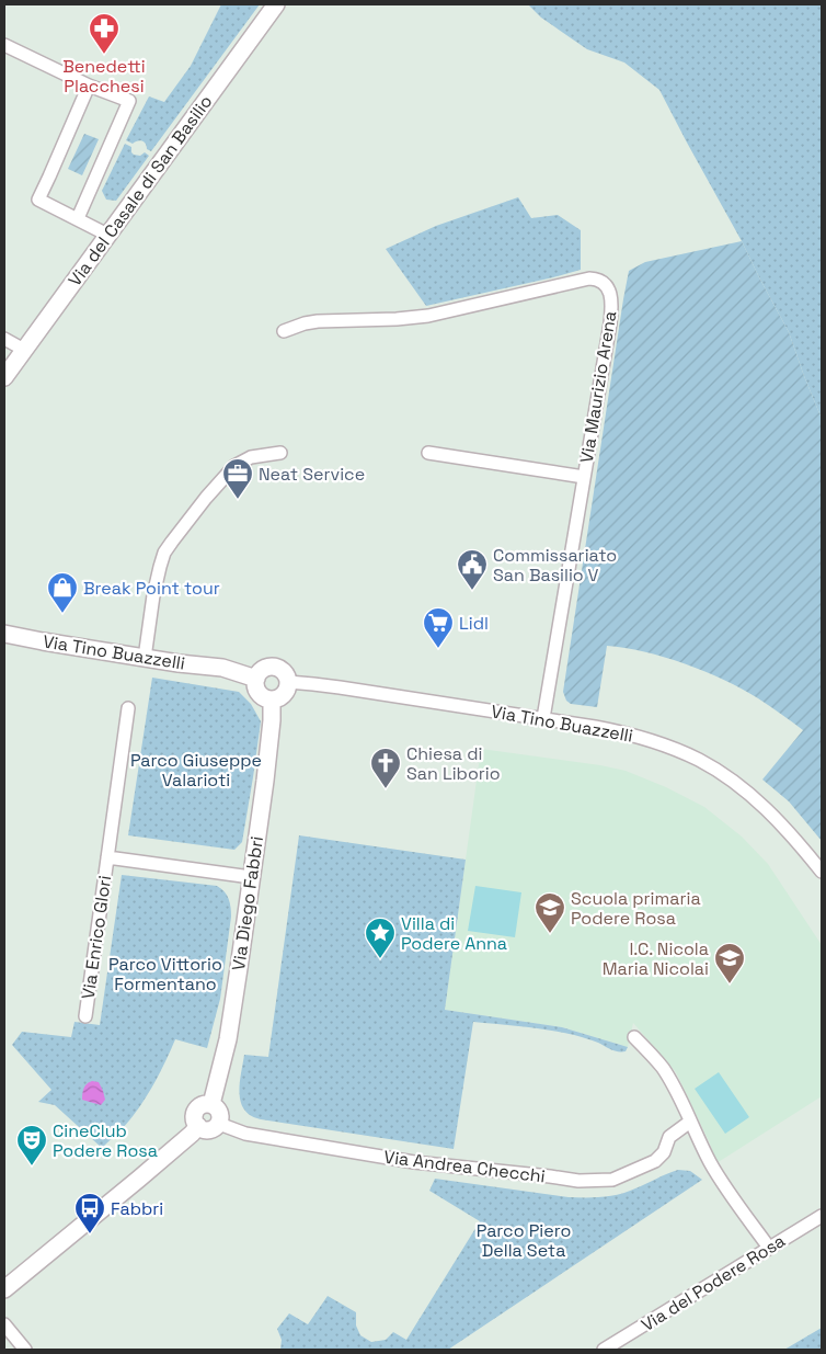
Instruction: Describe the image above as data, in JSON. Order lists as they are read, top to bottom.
{
  "streets": {
    "street": [
      "Via del Casale di San Basilio",
      "Via Maurizio Arena",
      "Via Tino Buazzelli",
      "Via Diego Fabbri",
      "Via Enrico Glori",
      "Via Andrea Checchi",
      "Via del Podere Rosa"
    ]
  },
  "crossings": [
    ["Via Maurizio Arena", "Via Tino Buazzelli"],
    ["Via Tino Buazzelli", "Via Diego Fabbri"],
    ["Via Diego Fabbri", "Via Enrico Glori"],
    ["Via Diego Fabbri", "Via Andrea Checchi"]
  ],
  "parks": ["Parco Giuseppe Valarioti", "Parco Vittorio Formentano", "Parco Piero Della Seta"],
  "places": {
    "pharmacy": ["Benedetti Placchesi"],
    "office": ["Neat Service"],
    "public building": ["Commissariato San Basilio V"],
    "shop": ["Break Point tour"],
    "supermarket": ["Lidl"],
    "church": ["Chiesa di San Liborio"],
    "school or university": ["Scuola primaria Podere Rosa", "I.C. Nicola Maria Nicolai"],
    "place": ["Villa di Podere Anna"],
    "theatre": ["CineClub Podere Rosa"],
    "bus stop": ["Fabbri"]
  }
}
